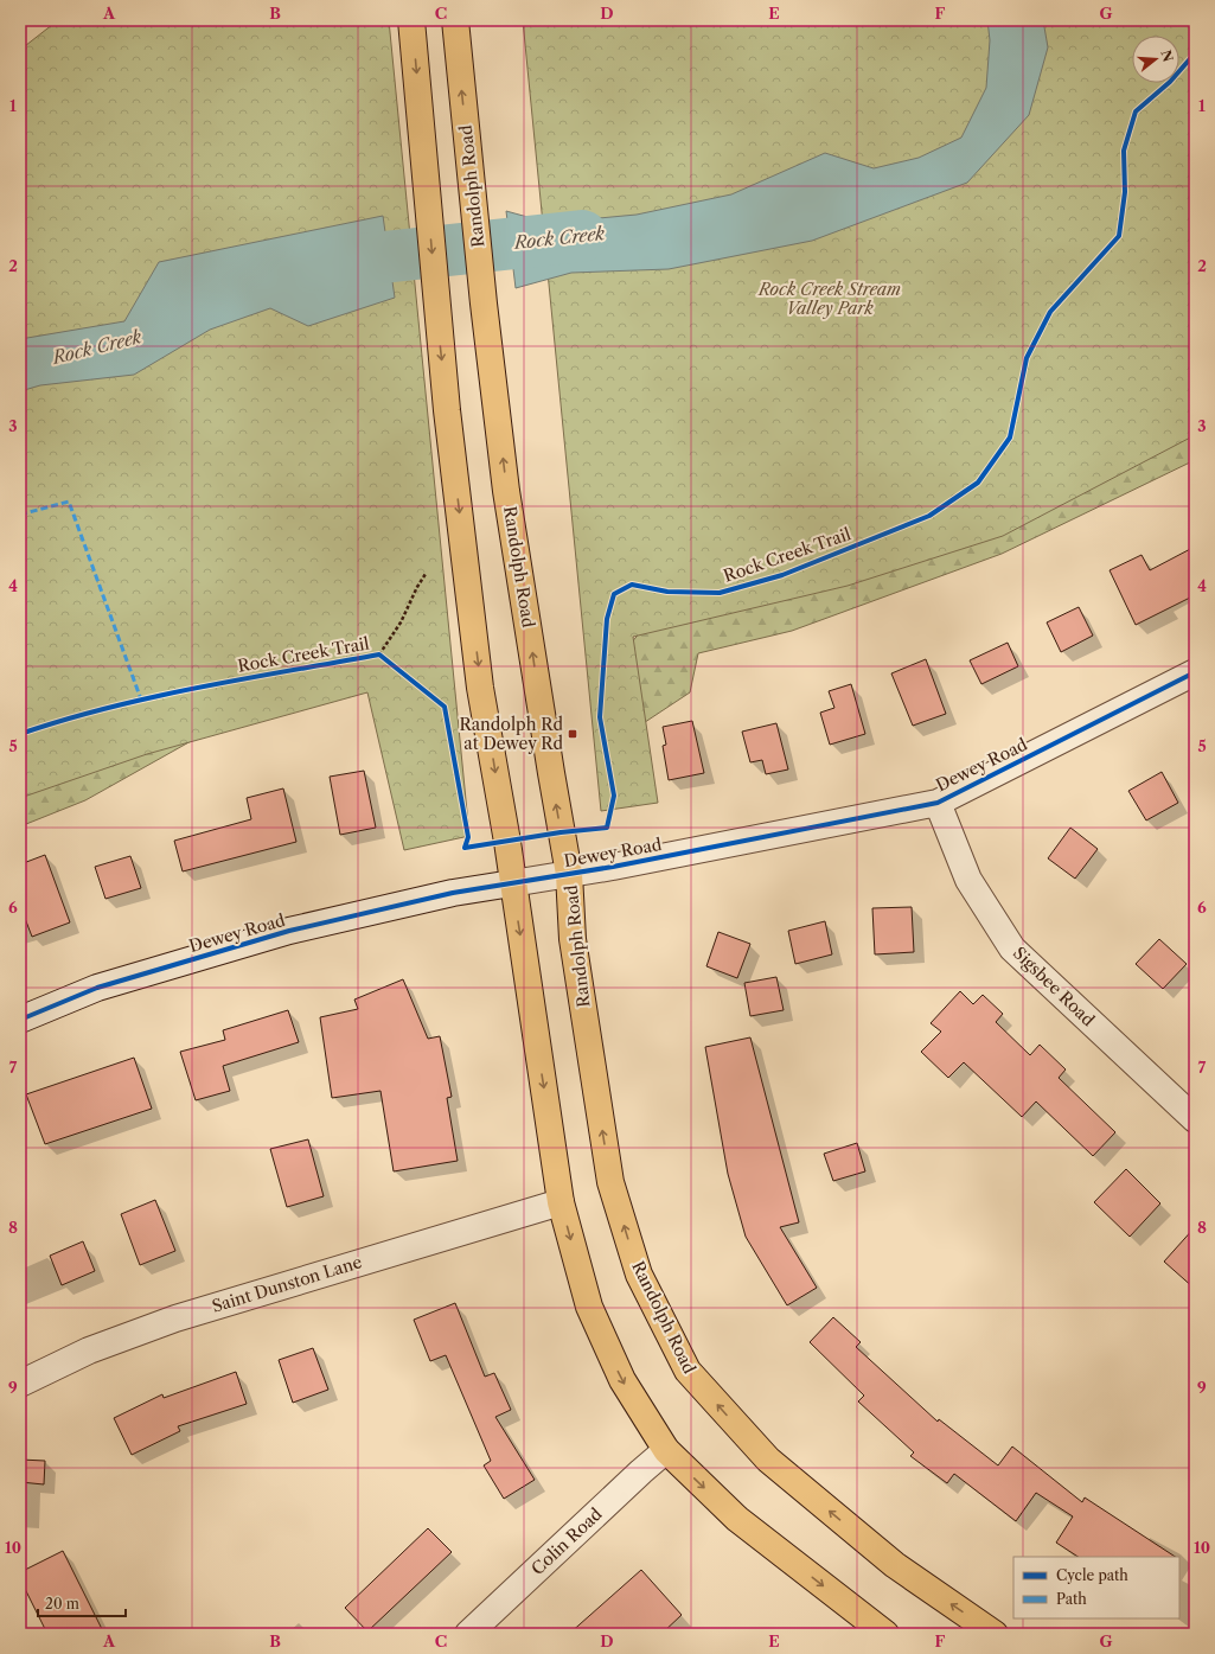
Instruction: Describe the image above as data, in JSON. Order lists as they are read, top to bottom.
{
  "streets": {
    "main road": ["Randolph Road"],
    "street": [
      "Dewey Road",
      "Sigsbee Road",
      "Saint Dunston Lane",
      "Colin Road"
    ],
    "cycle path": ["Rock Creek Trail"]
  },
  "crossings": [
    ["Randolph Road", "Dewey Road"],
    ["Dewey Road", "Sigsbee Road"]
  ],
  "water": ["Rock Creek"],
  "parks": ["Rock Creek Stream Valley Park"],
  "places": {
    "transit": ["Randolph Rd at Dewey Rd"]
  },
  "legend": ["Cycle path", "Path"],
  "scale_bar": "20 m",
  "north": "right",
  "grid": {
    "columns": [
      "A",
      "B",
      "C",
      "D",
      "E",
      "F",
      "G"
    ],
    "rows": [
      "1",
      "2",
      "3",
      "4",
      "5",
      "6",
      "7",
      "8",
      "9",
      "10"
    ]
  }
}
